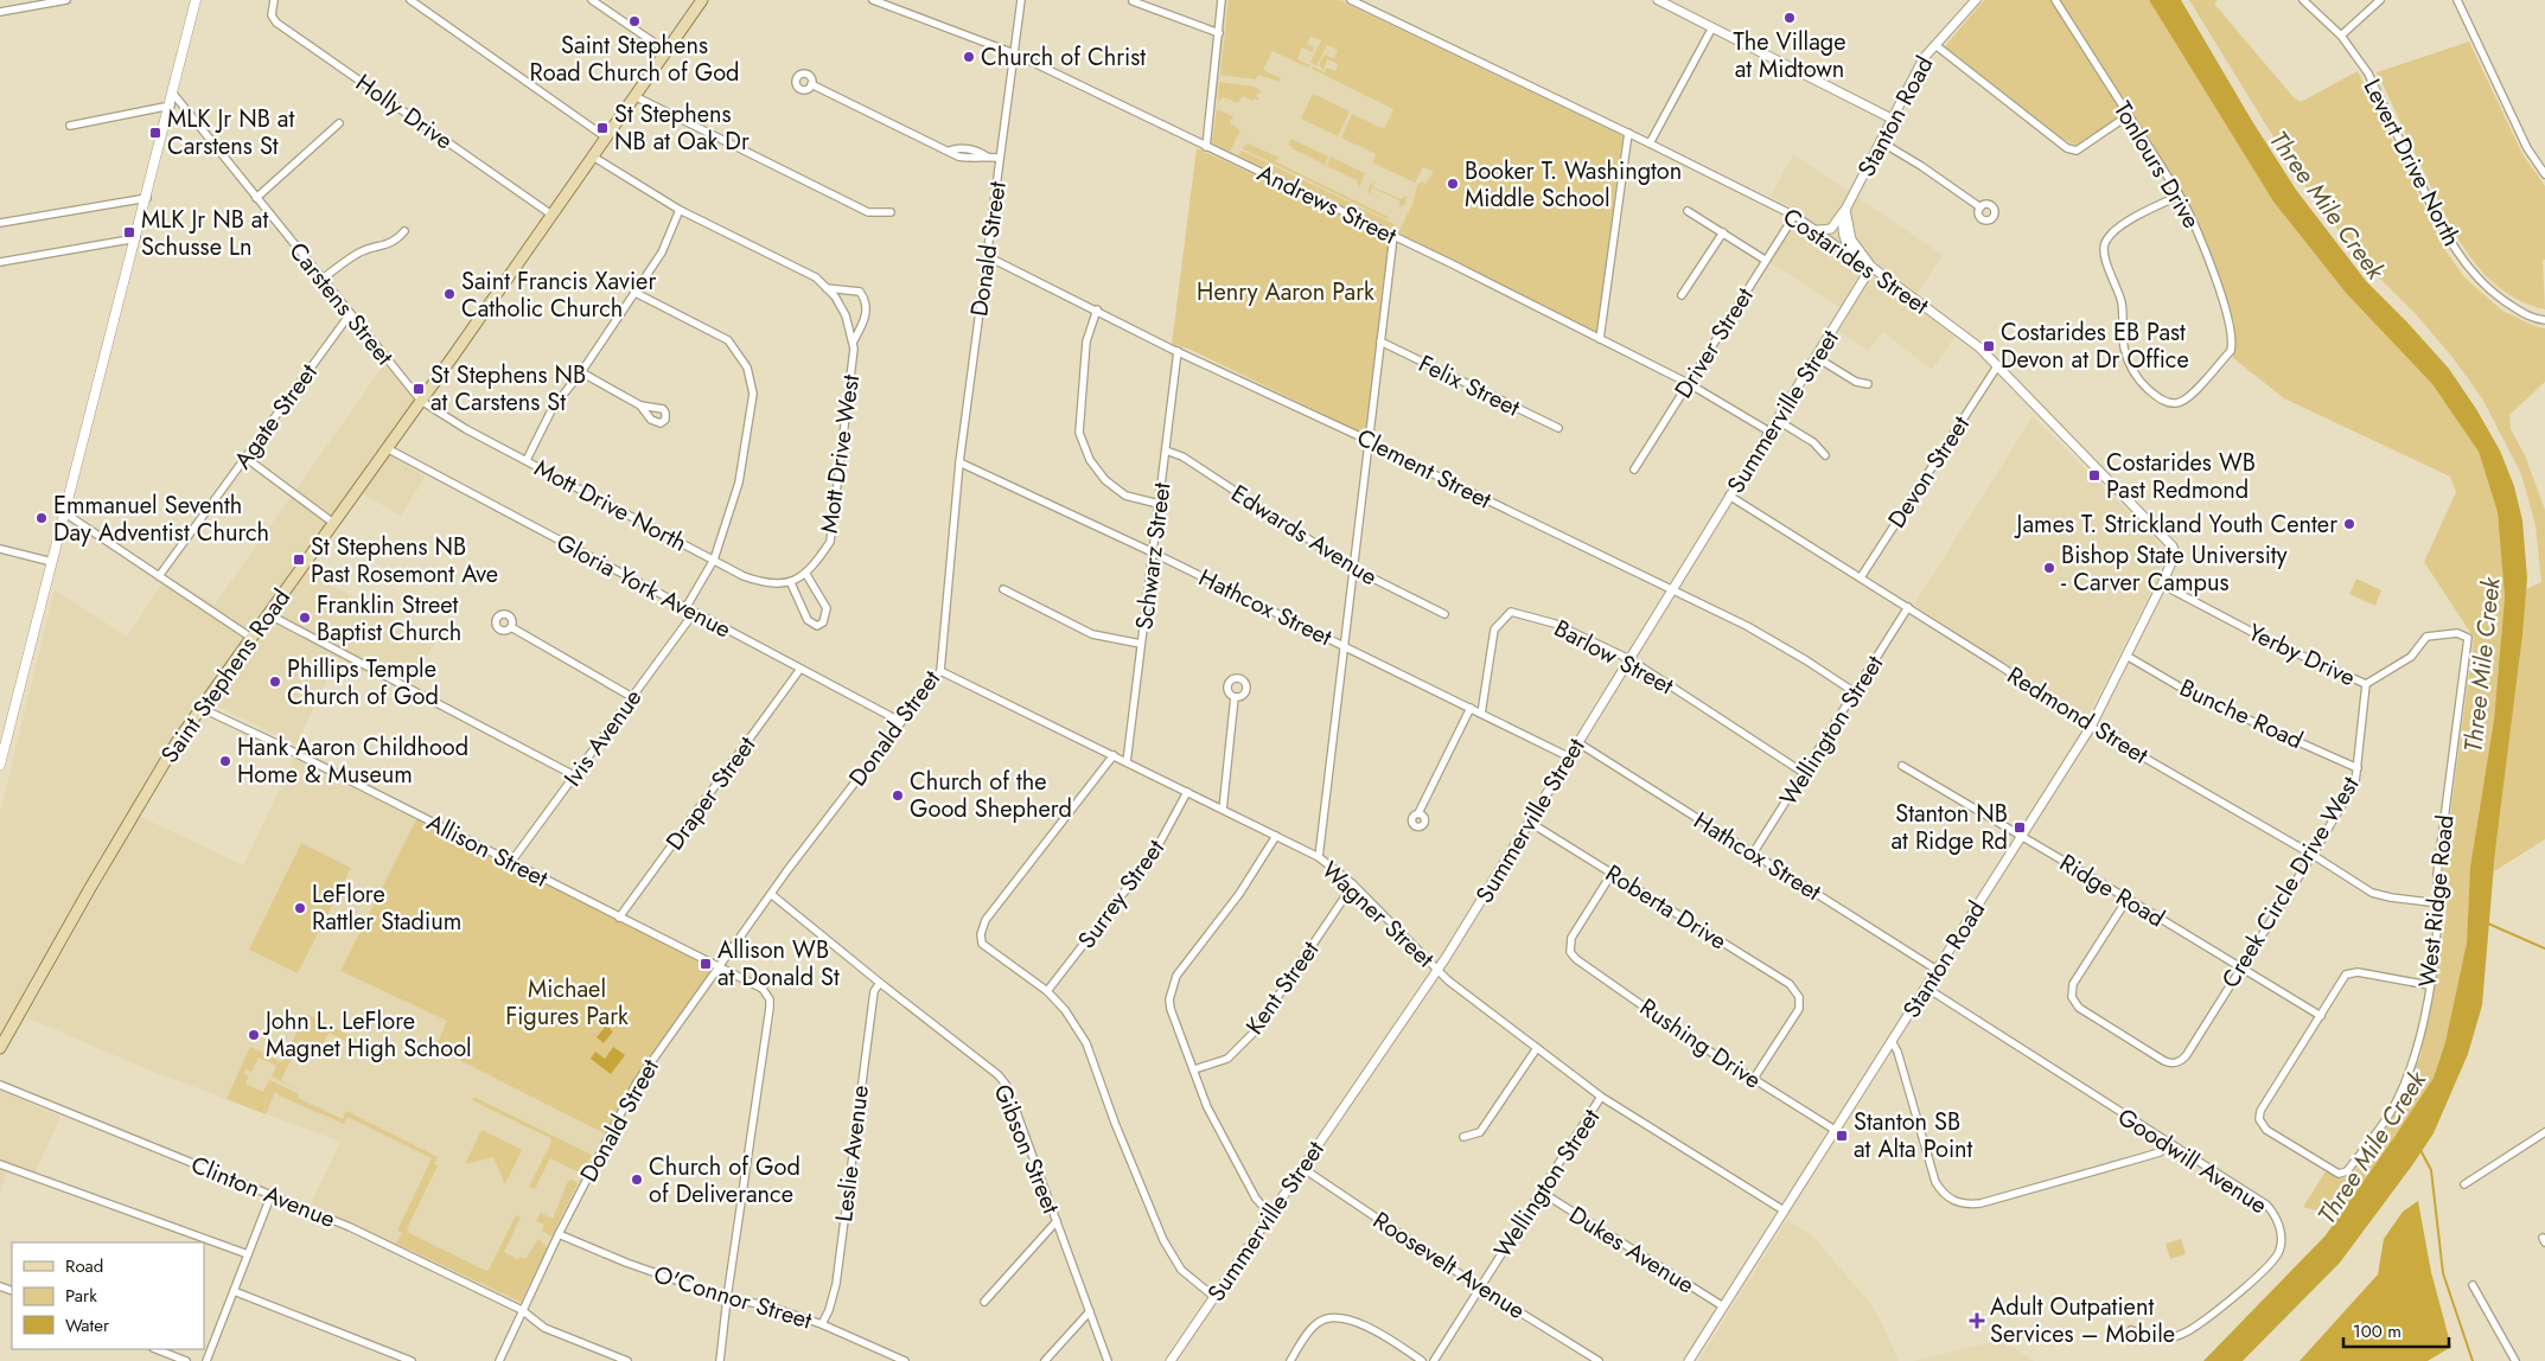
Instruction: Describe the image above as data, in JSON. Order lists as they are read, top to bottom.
{
  "streets": {
    "main road": ["Saint Stephens Road"],
    "street": [
      "Holly Drive",
      "Stanton Road",
      "Levert Drive North",
      "Tonlours Drive",
      "Andrews Street",
      "Donald Street",
      "Costarides Street",
      "Carstens Street",
      "Driver Street",
      "Felix Street",
      "Summerville Street",
      "Agate Street",
      "Mott Drive West",
      "Clement Street",
      "Devon Street",
      "Mott Drive North",
      "Edwards Avenue",
      "Schwarz Street",
      "Gloria York Avenue",
      "Hathcox Street",
      "Yerby Drive",
      "Barlow Street",
      "Bunche Road",
      "Redmond Street",
      "Wellington Street",
      "Ivis Avenue",
      "Draper Street",
      "Allison Street",
      "Creek Circle Drive West",
      "Ridge Road",
      "Surrey Street",
      "West Ridge Road",
      "Roberta Drive",
      "Wagner Street",
      "Kent Street",
      "Rushing Drive",
      "Gibson Street",
      "Leslie Avenue",
      "Goodwill Avenue",
      "Clinton Avenue",
      "Dukes Avenue",
      "Roosevelt Avenue",
      "O'Connor Street"
    ]
  },
  "crossings": [
    ["Holly Drive", "Saint Stephens Road"],
    ["Stanton Road", "Costarides Street"],
    ["Stanton Road", "Hathcox Street"],
    ["Stanton Road", "Yerby Drive"],
    ["Stanton Road", "Bunche Road"],
    ["Stanton Road", "Redmond Street"],
    ["Stanton Road", "Ridge Road"],
    ["Stanton Road", "Wagner Street"],
    ["Stanton Road", "Rushing Drive"],
    ["Stanton Road", "Goodwill Avenue"],
    ["Stanton Road", "Dukes Avenue"],
    ["Andrews Street", "Donald Street"],
    ["Andrews Street", "Driver Street"],
    ["Andrews Street", "Summerville Street"],
    ["Donald Street", "Clement Street"],
    ["Donald Street", "Gloria York Avenue"],
    ["Donald Street", "Hathcox Street"],
    ["Donald Street", "Allison Street"],
    ["Donald Street", "Wagner Street"],
    ["Donald Street", "Gibson Street"],
    ["Donald Street", "Clinton Avenue"],
    ["Donald Street", "O'Connor Street"],
    ["Costarides Street", "Driver Street"],
    ["Costarides Street", "Summerville Street"],
    ["Costarides Street", "Devon Street"],
    ["Carstens Street", "Agate Street"],
    ["Carstens Street", "Mott Drive North"],
    ["Carstens Street", "Saint Stephens Road"],
    ["Summerville Street", "Clement Street"],
    ["Summerville Street", "Hathcox Street"],
    ["Summerville Street", "Barlow Street"],
    ["Summerville Street", "Redmond Street"],
    ["Summerville Street", "Roberta Drive"],
    ["Summerville Street", "Wagner Street"],
    ["Summerville Street", "Roosevelt Avenue"],
    ["Mott Drive West", "Saint Stephens Road"],
    ["Clement Street", "Schwarz Street"],
    ["Clement Street", "Wellington Street"],
    ["Devon Street", "Redmond Street"],
    ["Mott Drive North", "Saint Stephens Road"],
    ["Edwards Avenue", "Schwarz Street"],
    ["Schwarz Street", "Hathcox Street"],
    ["Schwarz Street", "Wagner Street"],
    ["Gloria York Avenue", "Saint Stephens Road"],
    ["Gloria York Avenue", "Ivis Avenue"],
    ["Gloria York Avenue", "Draper Street"],
    ["Hathcox Street", "Barlow Street"],
    ["Hathcox Street", "Wellington Street"],
    ["Yerby Drive", "Creek Circle Drive West"],
    ["Yerby Drive", "West Ridge Road"],
    ["Barlow Street", "Wellington Street"],
    ["Saint Stephens Road", "Allison Street"],
    ["Bunche Road", "Creek Circle Drive West"],
    ["Redmond Street", "Wellington Street"],
    ["Redmond Street", "Creek Circle Drive West"],
    ["Redmond Street", "West Ridge Road"],
    ["Wellington Street", "Wagner Street"],
    ["Wellington Street", "Dukes Avenue"],
    ["Wellington Street", "Roosevelt Avenue"],
    ["Ivis Avenue", "Allison Street"],
    ["Draper Street", "Allison Street"],
    ["Allison Street", "O'Connor Street"],
    ["Creek Circle Drive West", "Ridge Road"],
    ["Ridge Road", "West Ridge Road"],
    ["Surrey Street", "Wagner Street"],
    ["Roberta Drive", "Rushing Drive"],
    ["Wagner Street", "Kent Street"],
    ["Gibson Street", "Leslie Avenue"],
    ["Leslie Avenue", "O'Connor Street"]
  ],
  "water": ["Three Mile Creek"],
  "parks": ["Henry Aaron Park", "Michael Figures Park"],
  "places": {
    "other": [
      "The Village at Midtown",
      "Saint Stephens Road Church of God",
      "Church of Christ",
      "Booker T. Washington Middle School",
      "Saint Francis Xavier Catholic Church",
      "Emmanuel Seventh Day Adventist Church",
      "James T. Strickland Youth Center",
      "Bishop State University - Carver Campus",
      "Franklin Street Baptist Church",
      "Phillips Temple Church of God",
      "Hank Aaron Childhood Home & Museum",
      "Church of the Good Shepherd",
      "LeFlore Rattler Stadium",
      "John L. LeFlore Magnet High School",
      "Church of God of Deliverance"
    ],
    "transit": [
      "St Stephens NB at Oak Dr",
      "MLK Jr NB at Carstens St",
      "MLK Jr NB at Schusse Ln",
      "Costarides EB Past Devon at Dr Office",
      "St Stephens NB at Carstens St",
      "Costarides WB Past Redmond",
      "St Stephens NB Past Rosemont Ave",
      "Stanton NB at Ridge Rd",
      "Allison WB at Donald St",
      "Stanton SB at Alta Point"
    ],
    "health": ["Adult Outpatient Services – Mobile"]
  },
  "legend": ["Road", "Park", "Water"],
  "scale_bar": "100 m"
}
